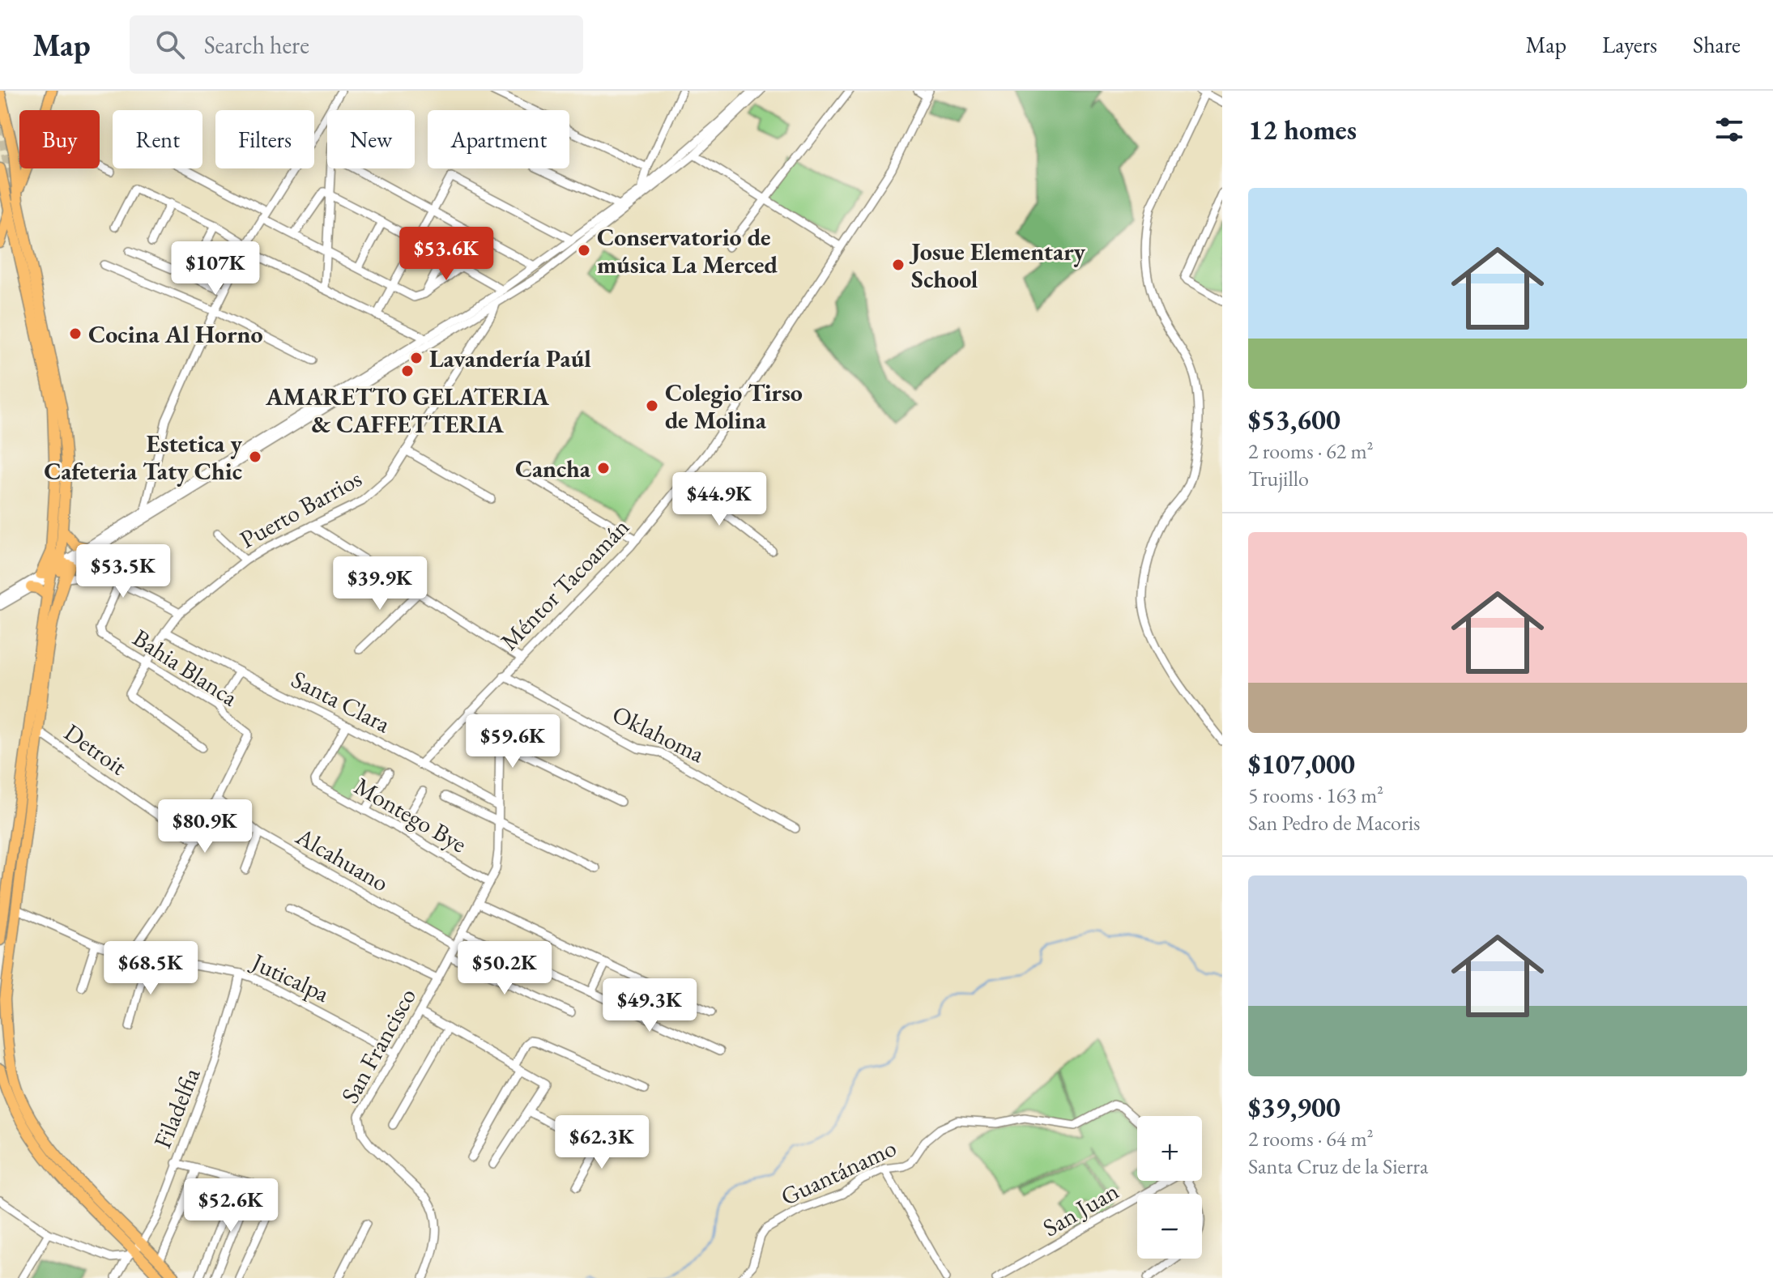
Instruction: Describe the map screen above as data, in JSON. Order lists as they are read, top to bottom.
{
  "streets": {
    "street": [
      "Puerto Barrios",
      "Méntor Tacoamán",
      "Bahia Blanca",
      "Santa Clara",
      "Oklahoma",
      "Detroit",
      "Montego Bye",
      "Alcahuano",
      "Juticalpa",
      "San Francisco",
      "Filadelfia",
      "Guantánamo",
      "San Juan"
    ]
  },
  "crossings": [
    ["Puerto Barrios", "Bahia Blanca"],
    ["Puerto Barrios", "Santa Clara"],
    ["Méntor Tacoamán", "Santa Clara"],
    ["Méntor Tacoamán", "Oklahoma"],
    ["Méntor Tacoamán", "San Francisco"],
    ["Bahia Blanca", "Alcahuano"],
    ["Santa Clara", "Montego Bye"],
    ["Santa Clara", "San Francisco"],
    ["Montego Bye", "San Francisco"],
    ["Alcahuano", "San Francisco"],
    ["Juticalpa", "San Francisco"],
    ["Juticalpa", "Filadelfia"]
  ],
  "places": [
    "Conservatorio de música La Merced",
    "Josue Elementary School",
    "Cocina Al Horno",
    "Lavandería Paúl",
    "AMARETTO GELATERIA & CAFFETTERIA",
    "Colegio Tirso de Molina",
    "Estetica y Cafeteria Taty Chic",
    "Cancha"
  ],
  "page": {
    "header": "Map",
    "search": "Search here",
    "nav": ["Map", "Layers", "Share"],
    "heading": "12 homes",
    "chip": [
      "Buy",
      "Rent",
      "Filters",
      "New",
      "Apartment"
    ],
    "list": [
      {
        "name": "$53,600",
        "note": "2 rooms · 62 m² · Trujillo"
      },
      {
        "name": "$107,000",
        "note": "5 rooms · 163 m² · San Pedro de Macoris"
      },
      {
        "name": "$39,900",
        "note": "2 rooms · 64 m² · Santa Cruz de la Sierra"
      }
    ],
    "price": [
      "$53.6K",
      "$107K",
      "$44.9K",
      "$53.5K",
      "$39.9K",
      "$59.6K",
      "$80.9K",
      "$68.5K",
      "$50.2K",
      "$49.3K",
      "$62.3K",
      "$52.6K"
    ],
    "map_buttons": ["+", "−"]
  }
}
